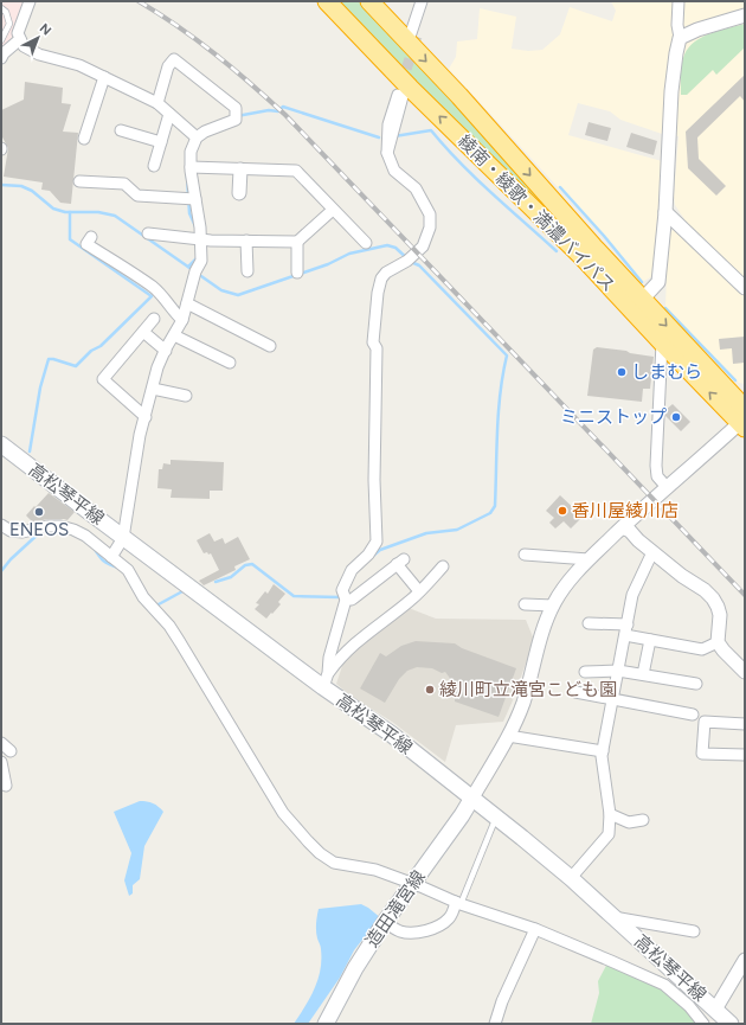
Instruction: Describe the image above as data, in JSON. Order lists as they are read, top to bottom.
{
  "streets": {
    "highway": ["綾南・綾歌・満濃バイパス"],
    "main road": ["高松琴平線", "造田滝宮線"]
  },
  "crossings": [
    ["高松琴平線", "造田滝宮線"]
  ],
  "places": [
    "しまむら",
    "ミニストップ",
    "香川屋綾川店",
    "ENEOS",
    "綾川町立滝宮こども園"
  ],
  "north": "top right"
}
